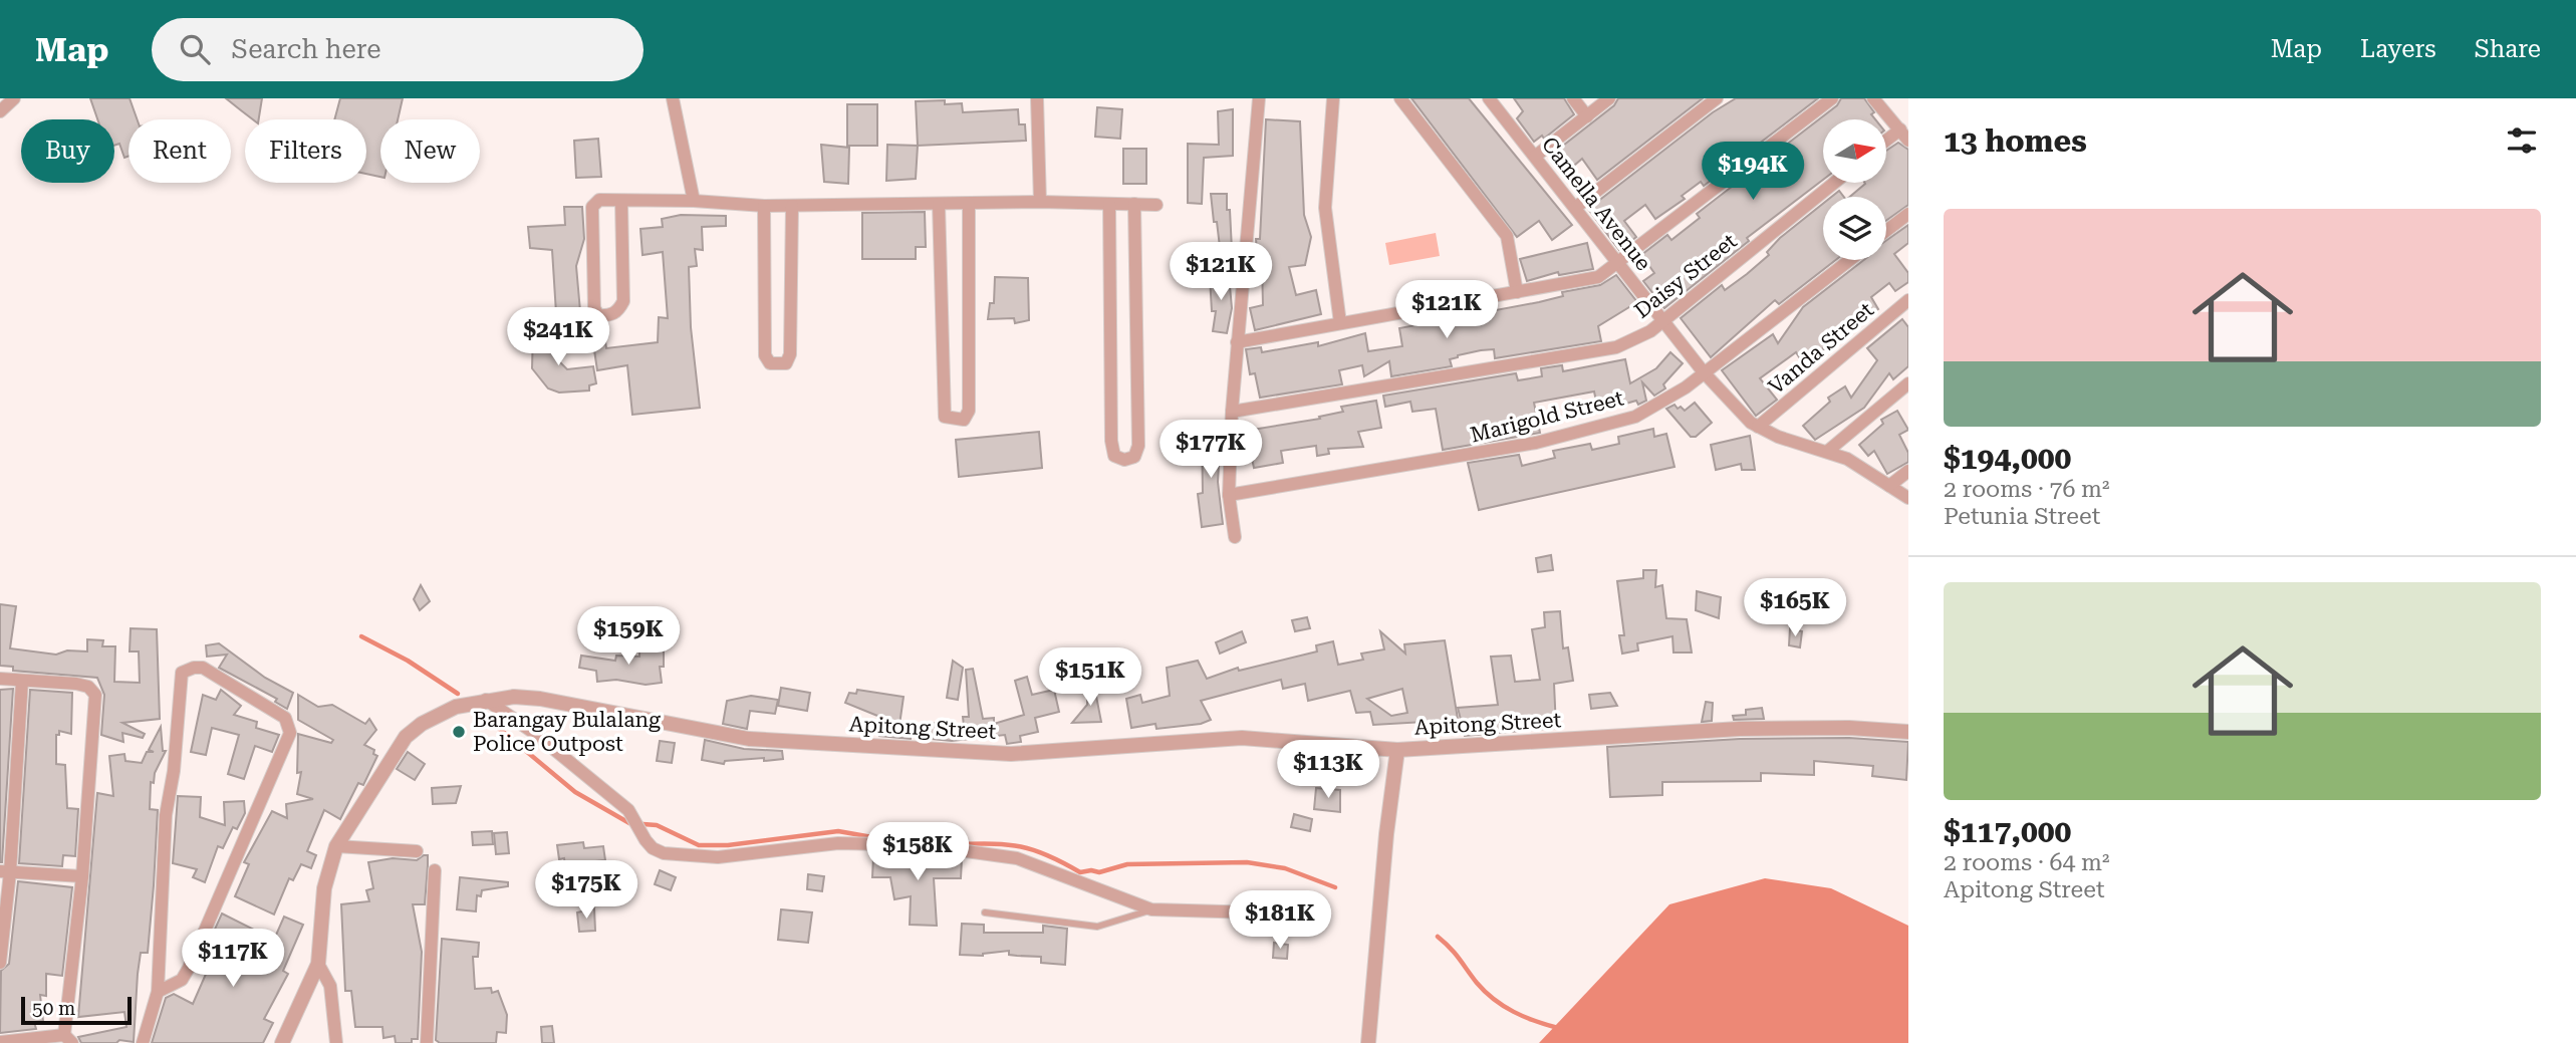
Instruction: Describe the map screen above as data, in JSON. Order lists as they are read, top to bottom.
{
  "streets": {
    "street": [
      "Camella Avenue",
      "Daisy Street",
      "Vanda Street",
      "Marigold Street",
      "Apitong Street"
    ]
  },
  "crossings": [
    ["Camella Avenue", "Daisy Street"],
    ["Camella Avenue", "Vanda Street"],
    ["Camella Avenue", "Marigold Street"]
  ],
  "places": ["Barangay Bulalang Police Outpost"],
  "scale_bar": "50 m",
  "north": "right",
  "page": {
    "header": "Map",
    "search": "Search here",
    "nav": ["Map", "Layers", "Share"],
    "heading": "13 homes",
    "chip": [
      "Buy",
      "Rent",
      "Filters",
      "New"
    ],
    "price": [
      "$194K",
      "$121K",
      "$121K",
      "$241K",
      "$177K",
      "$165K",
      "$159K",
      "$151K",
      "$113K",
      "$158K",
      "$175K",
      "$181K",
      "$117K"
    ],
    "list": [
      {
        "name": "$194,000",
        "note": "2 rooms · 76 m² · Petunia Street"
      },
      {
        "name": "$117,000",
        "note": "2 rooms · 64 m² · Apitong Street"
      }
    ],
    "scale": "50 m"
  }
}
